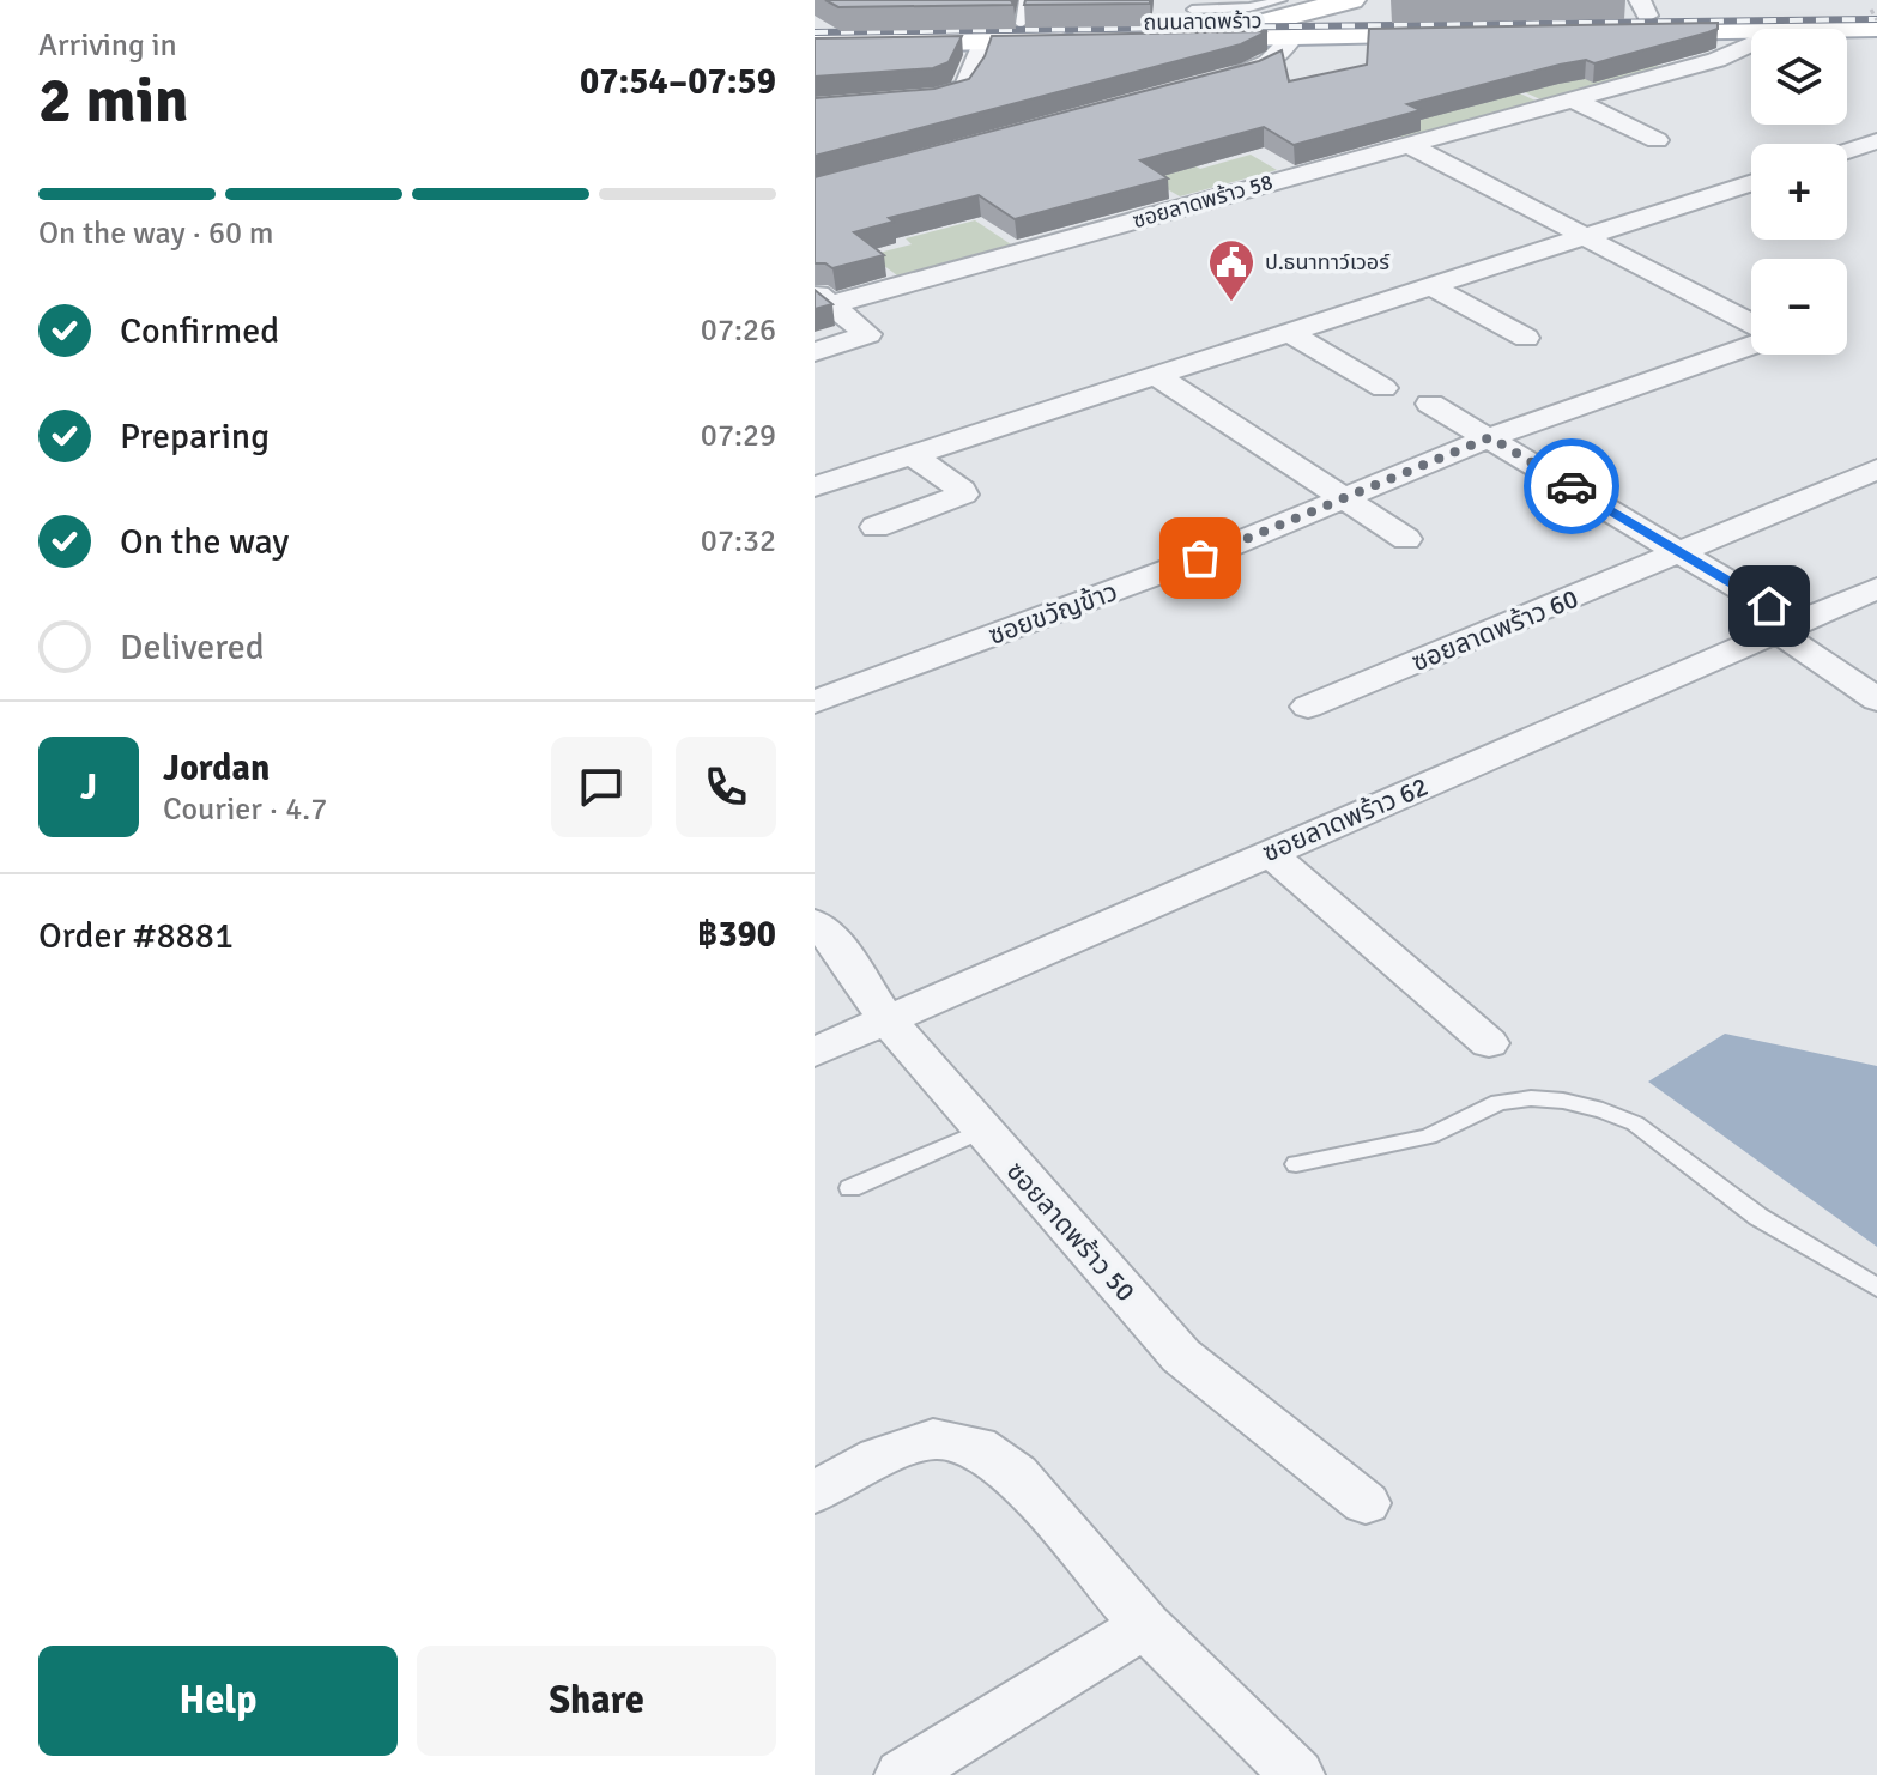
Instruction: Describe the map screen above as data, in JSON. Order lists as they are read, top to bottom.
{
  "streets": {
    "main road": ["ถนนลาดพร้าว"],
    "street": [
      "ซอยลาดพร้าว 58",
      "ซอยขวัญข้าว",
      "ซอยลาดพร้าว 60",
      "ซอยลาดพร้าว 62",
      "ซอยลาดพร้าว 50"
    ]
  },
  "crossings": [
    ["ซอยลาดพร้าว 62", "ซอยลาดพร้าว 50"]
  ],
  "places": {
    "public building": ["ป.ธนาทาว์เวอร์"]
  },
  "page": {
    "heading": ["2 min", "Arriving in", "07:54–07:59"],
    "panel": [
      "Jordan",
      "Courier · 4.7",
      "Order #8881",
      "฿390"
    ],
    "map_buttons": ["+", "−"],
    "bar": "On the way · 60 m",
    "list": [
      ["Confirmed", "07:26"],
      ["Preparing", "07:29"],
      ["On the way", "07:32"],
      "Delivered"
    ],
    "round": "J",
    "buttons": ["Help", "Share"]
  }
}
